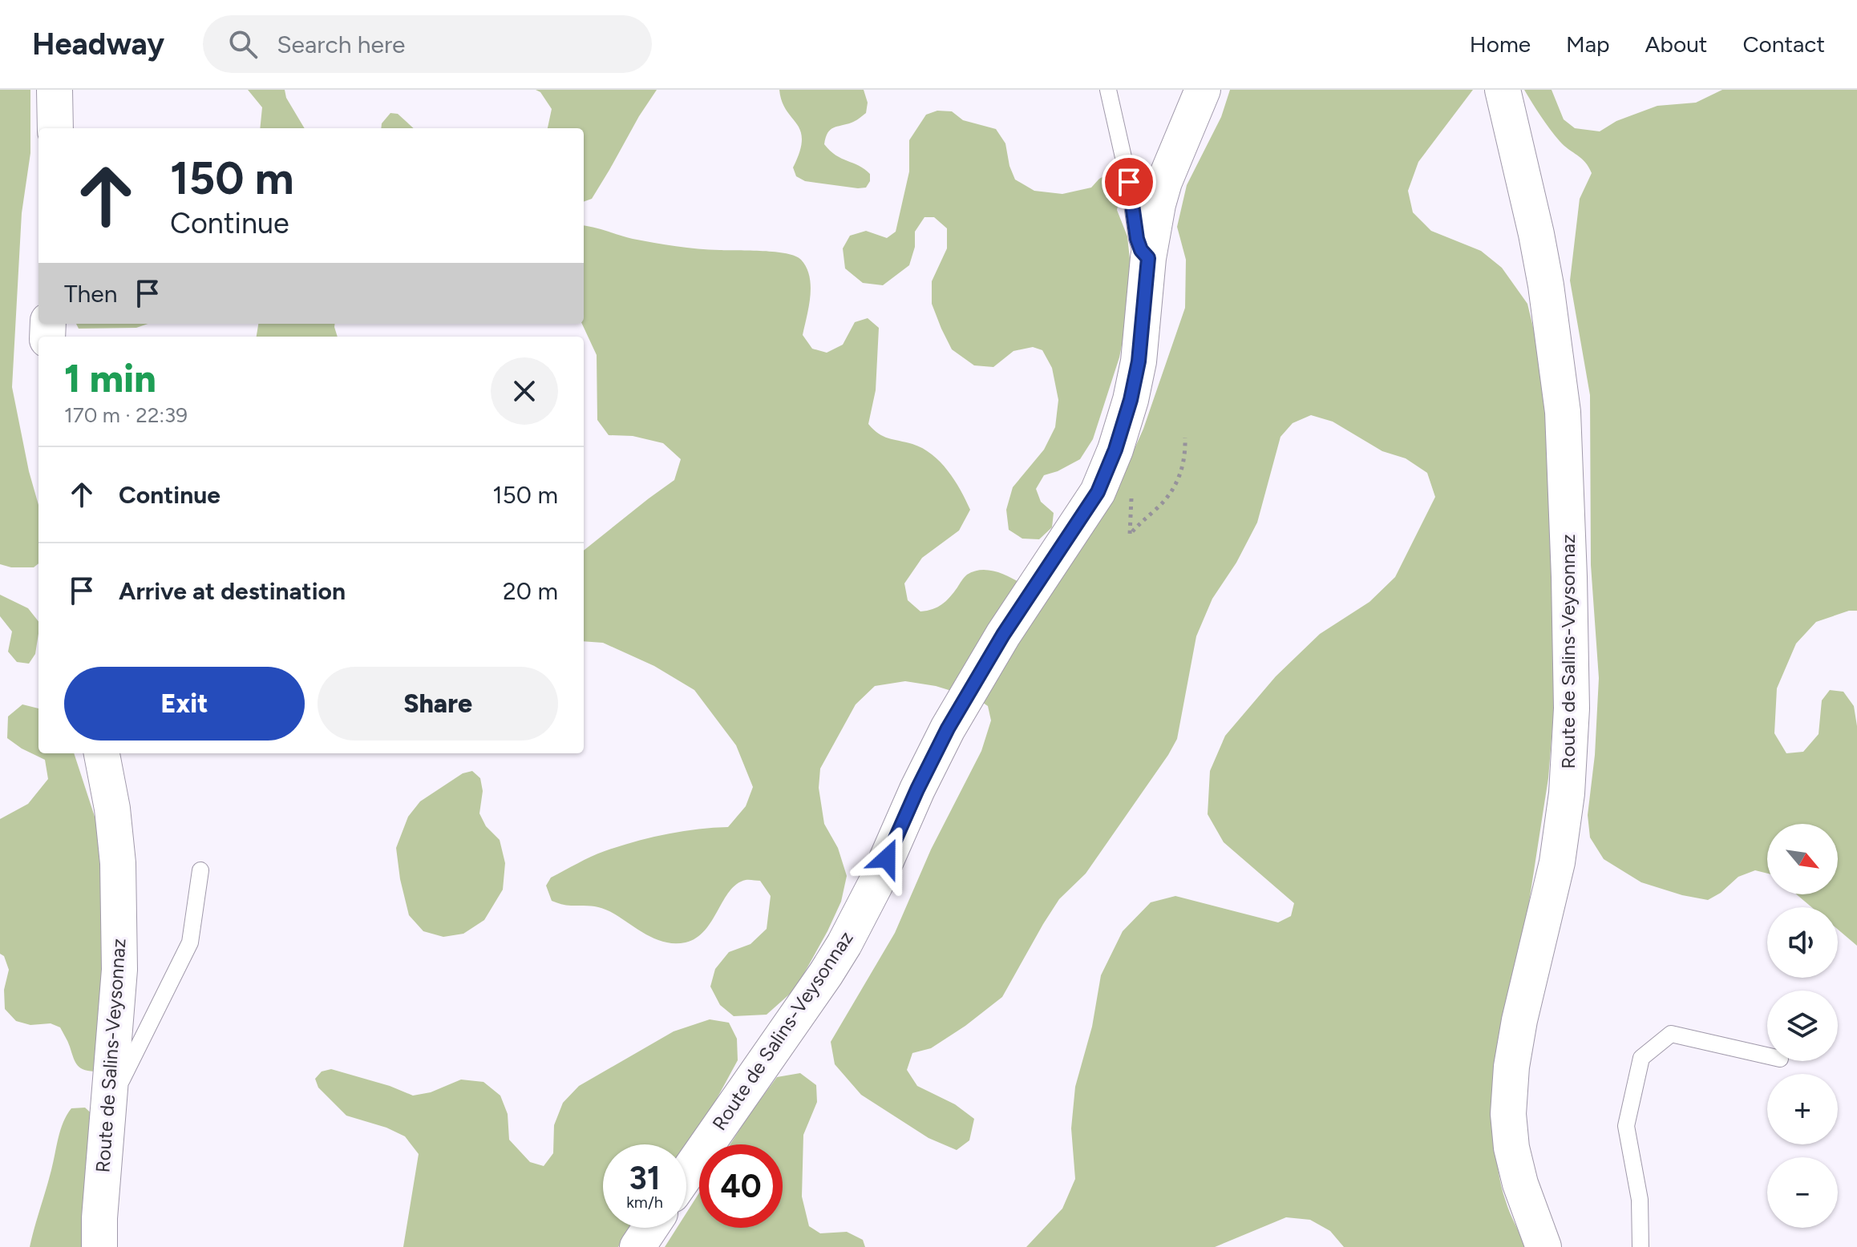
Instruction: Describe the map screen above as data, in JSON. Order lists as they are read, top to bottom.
{
  "streets": {
    "street": ["Route de Salins-Veysonnaz"]
  },
  "north": "bottom right",
  "page": {
    "header": "Headway",
    "search": "Search here",
    "nav": [
      "Home",
      "Map",
      "About",
      "Contact"
    ],
    "turn": ["150 m", "Continue"],
    "then": "Then",
    "heading": ["1 min", "170 m · 22:39"],
    "list": [
      {
        "name": "Continue",
        "value": "150 m"
      },
      {
        "name": "Arrive at destination",
        "value": "20 m"
      }
    ],
    "buttons": ["Exit", "Share"],
    "map_buttons": ["+", "−"],
    "speed": "31 km/h",
    "limit": "40"
  }
}
